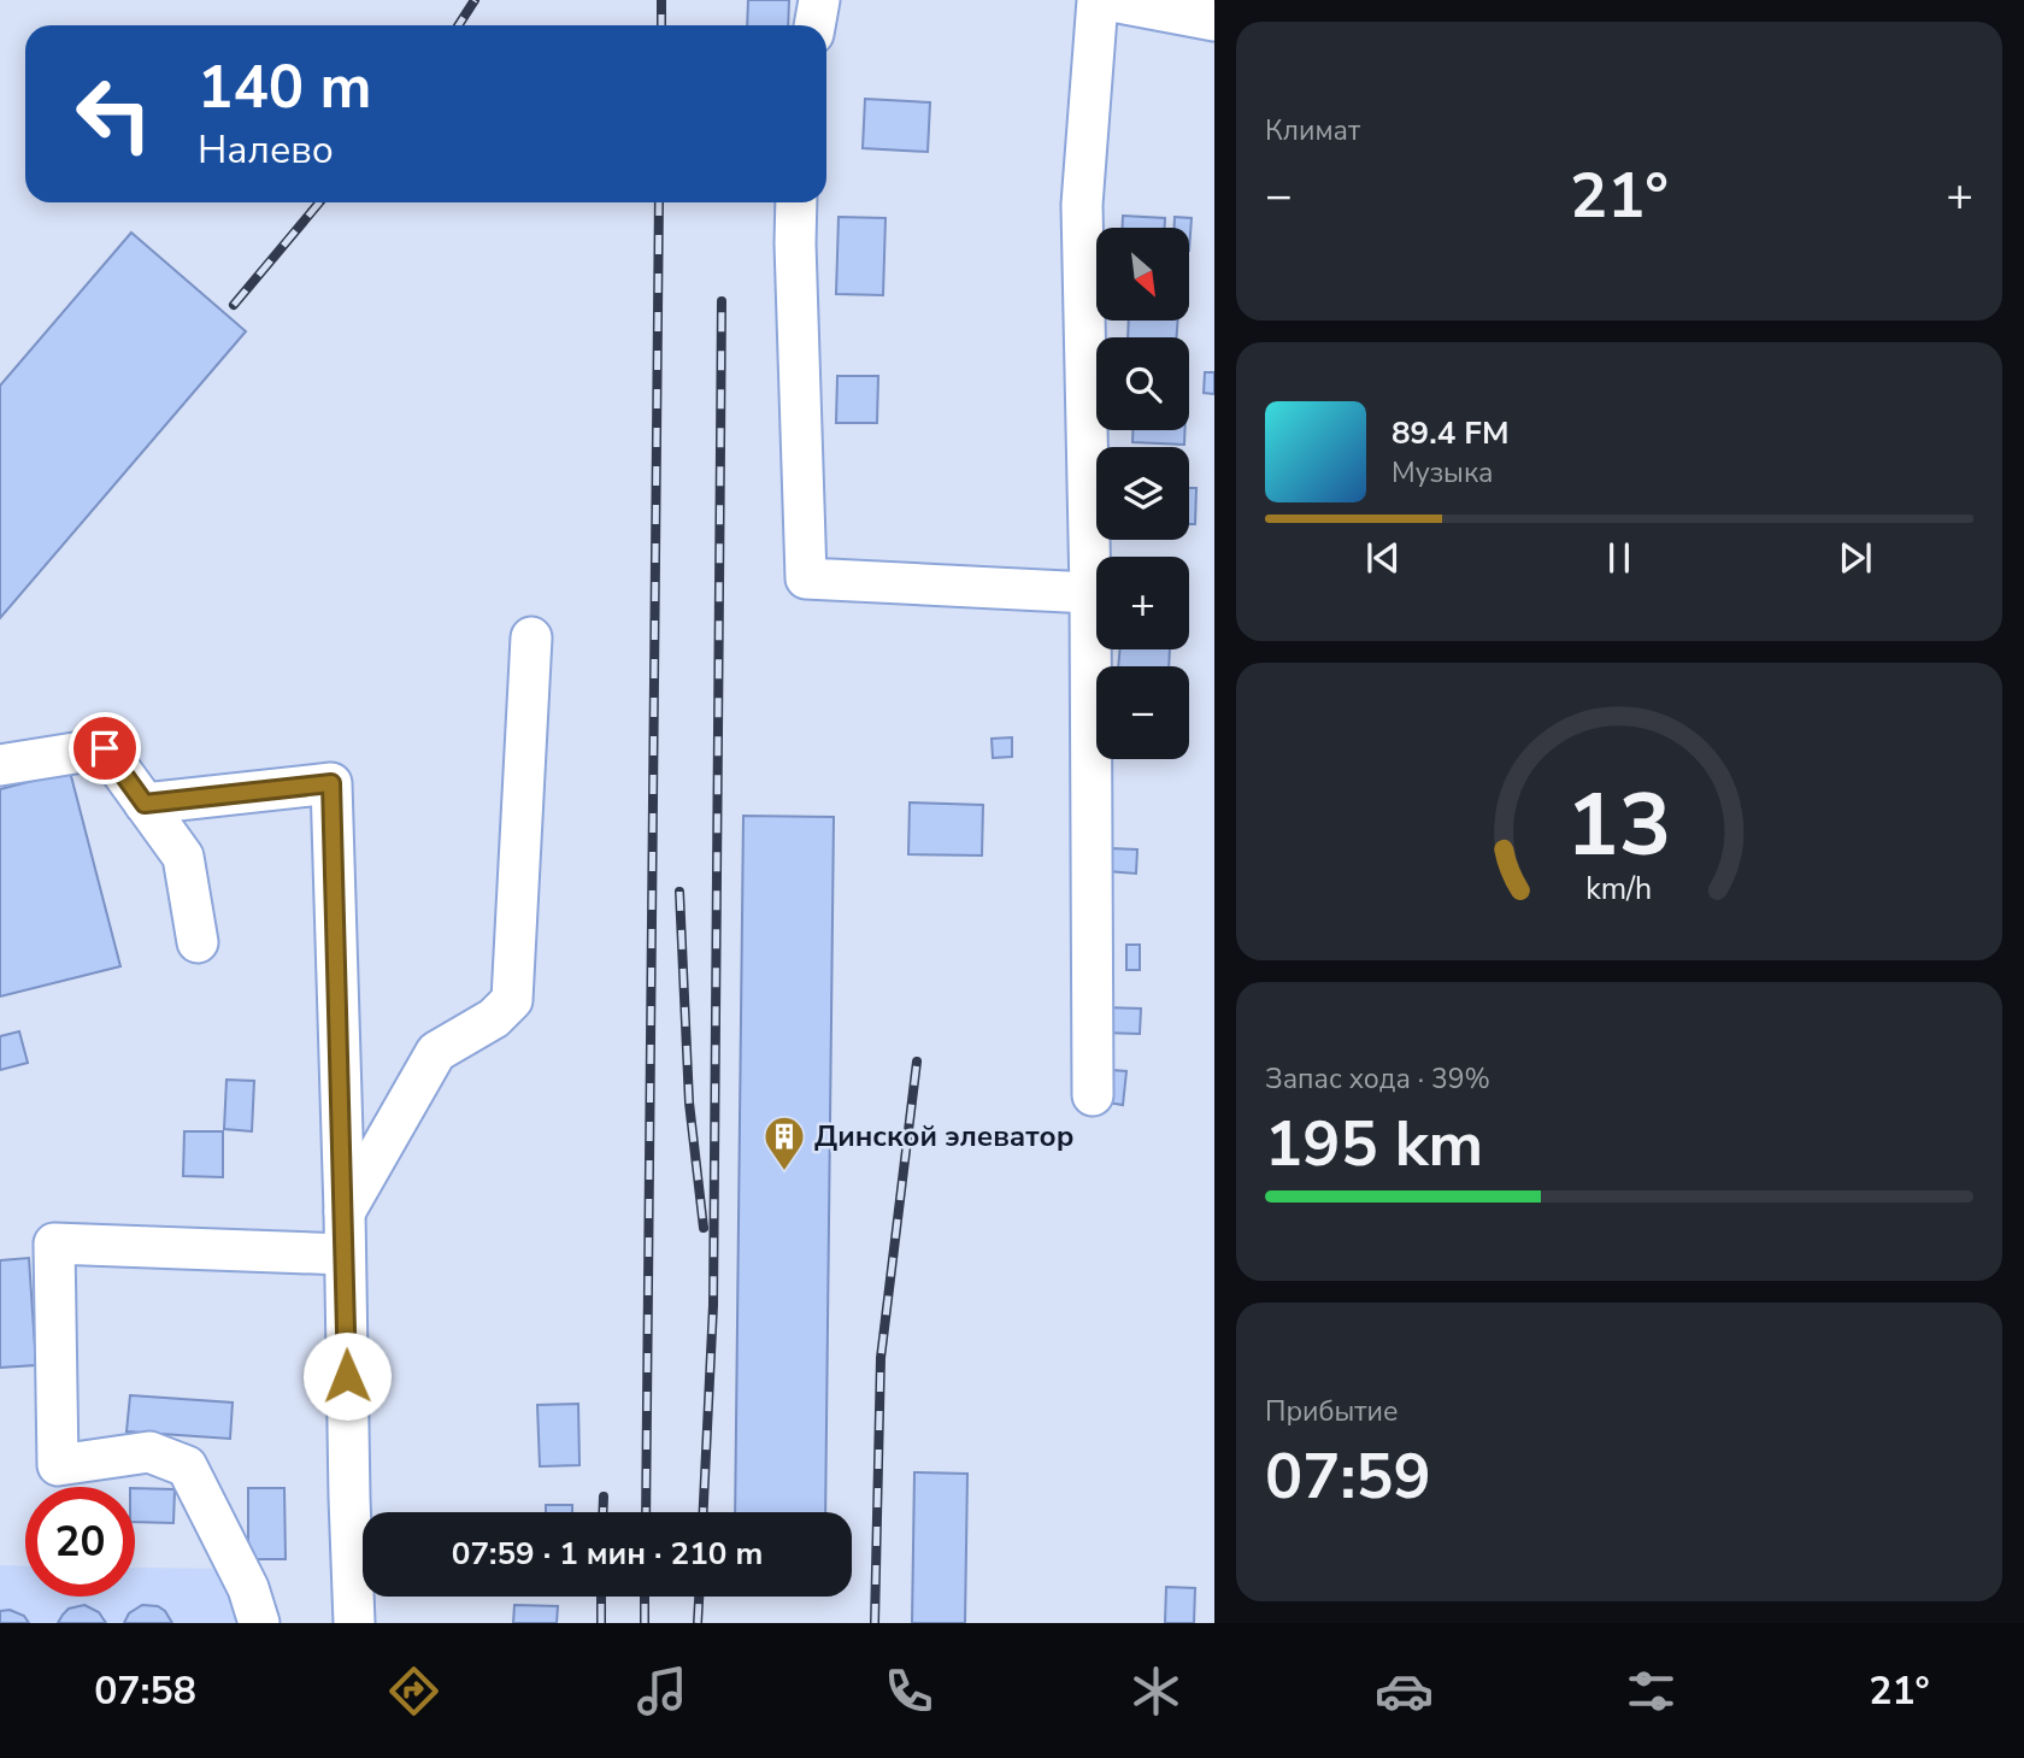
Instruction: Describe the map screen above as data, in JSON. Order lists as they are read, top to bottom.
{
  "places": {
    "building": ["Динской элеватор"]
  },
  "north": "bottom right",
  "page": {
    "tile": [
      "Климат",
      ["Запас хода · 39%", "195 km"],
      ["Прибытие", "07:59"]
    ],
    "turn": ["140 m", "Налево"],
    "heat": ["−", "21°", "+"],
    "map_buttons": ["+", "−"],
    "song": ["89.4 FM", "Музыка"],
    "limit": "20",
    "trip": "07:59 · 1 мин · 210 m",
    "tabs": ["07:58", "21°"],
    "gauge": ["13", "km/h"]
  }
}
